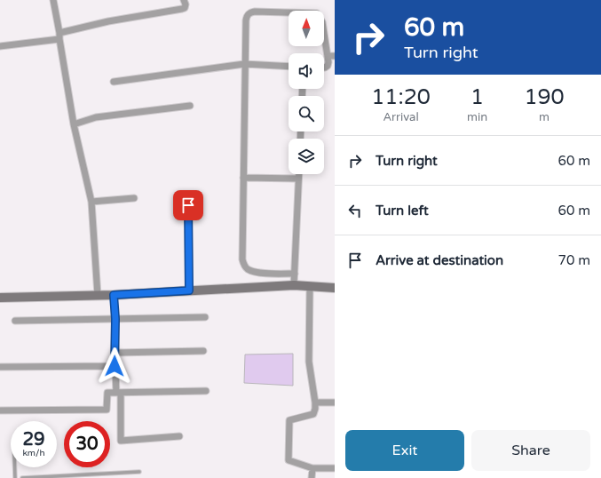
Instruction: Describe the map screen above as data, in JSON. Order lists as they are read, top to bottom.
{
  "north": "top",
  "page": {
    "turn": ["60 m", "Turn right"],
    "eta": [
      "11:20",
      "Arrival",
      "1",
      "min",
      "190",
      "m"
    ],
    "list": [
      {
        "name": "Turn right",
        "value": "60 m"
      },
      {
        "name": "Turn left",
        "value": "60 m"
      },
      {
        "name": "Arrive at destination",
        "value": "70 m"
      }
    ],
    "speed": "29 km/h",
    "limit": "30",
    "buttons": ["Exit", "Share"]
  }
}
